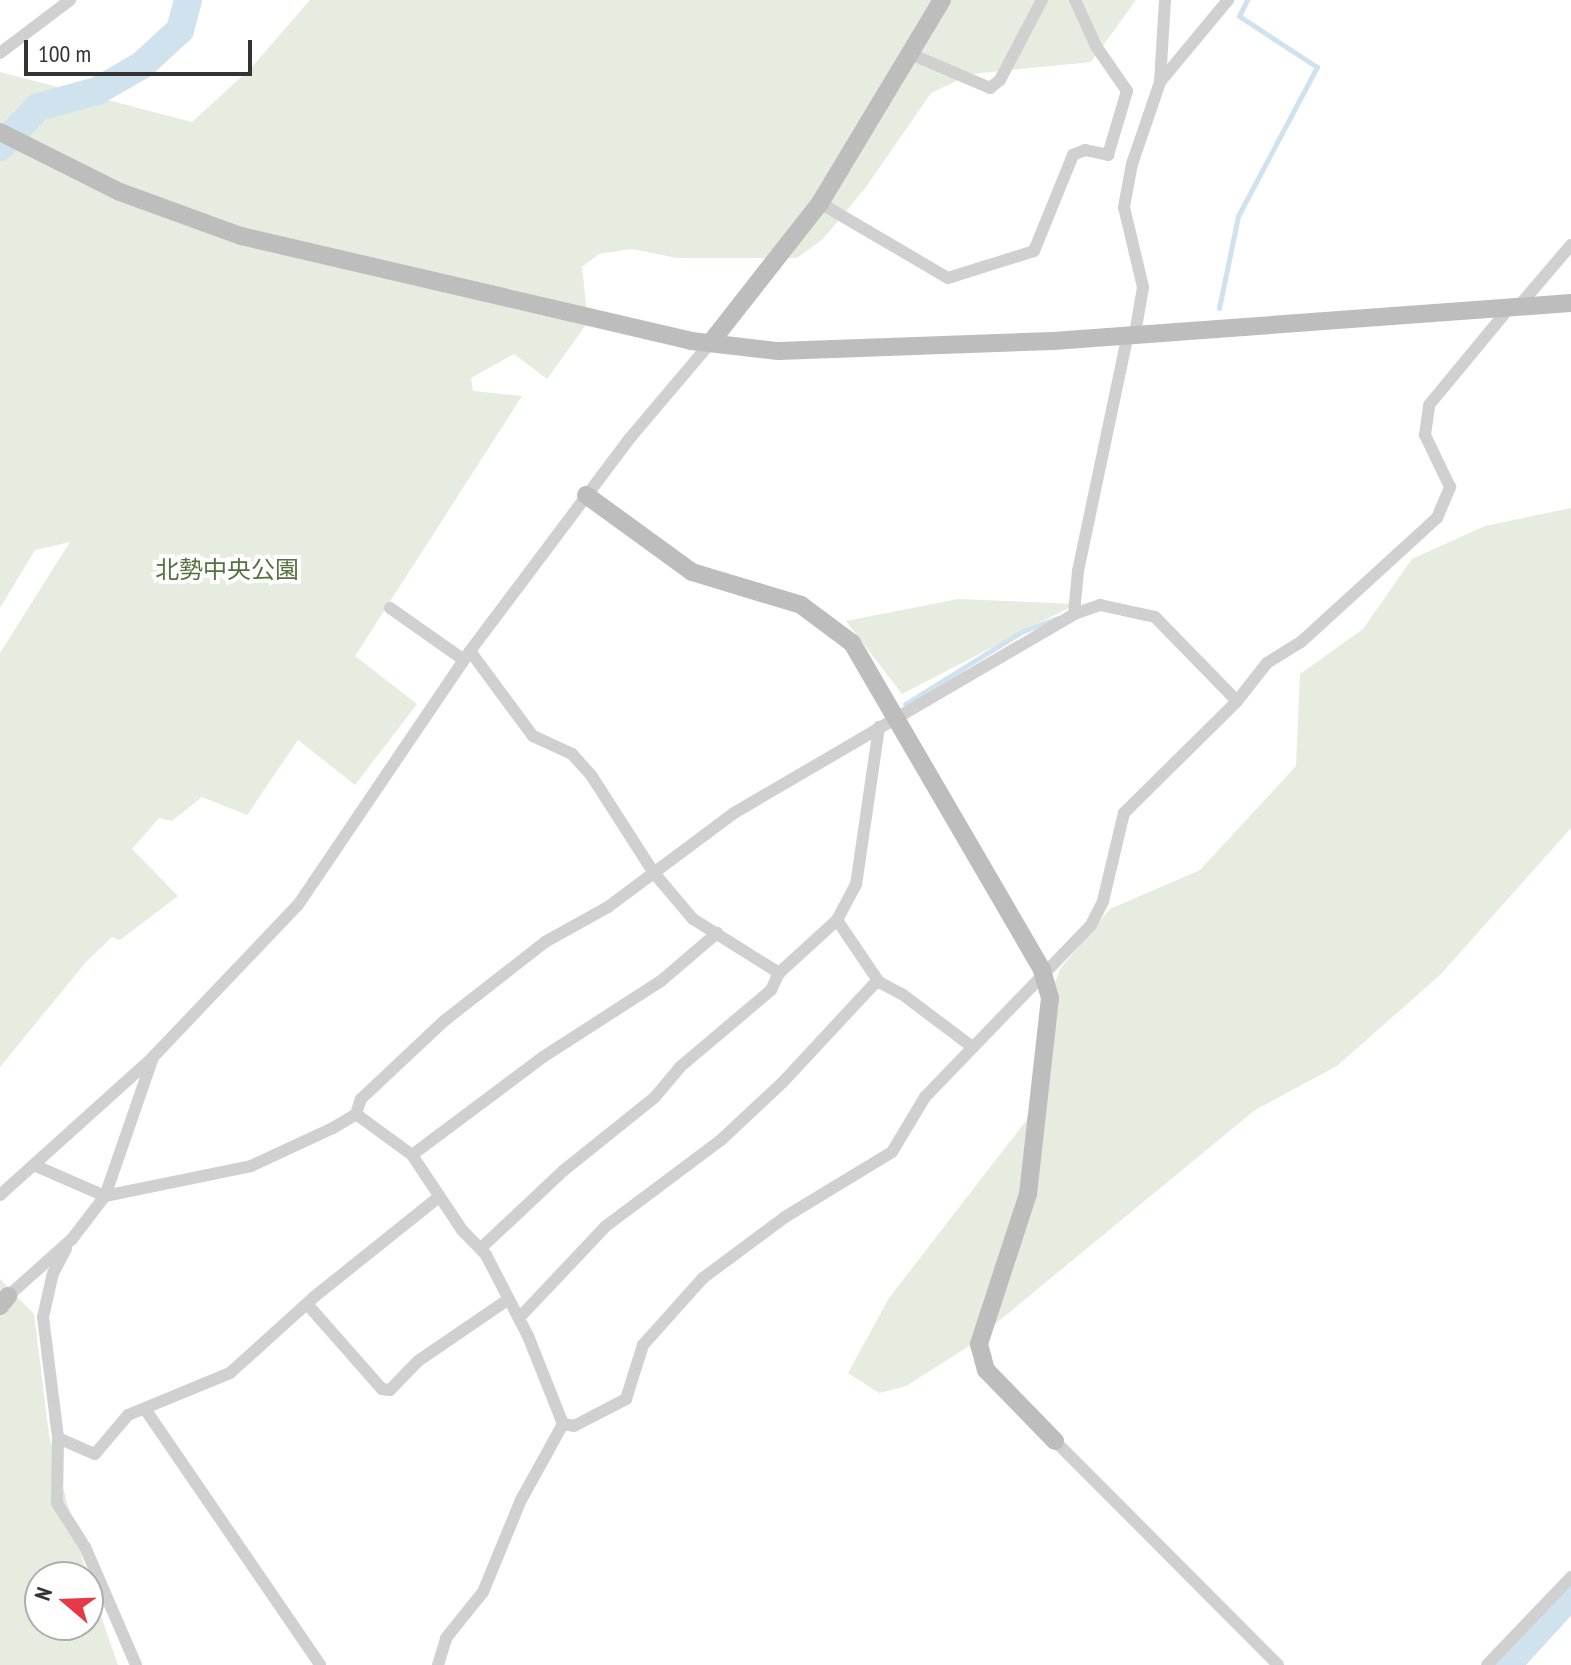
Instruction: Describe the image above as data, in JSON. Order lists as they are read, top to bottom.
{
  "parks": ["北勢中央公園"],
  "scale_bar": "100 m",
  "north": "left"
}
